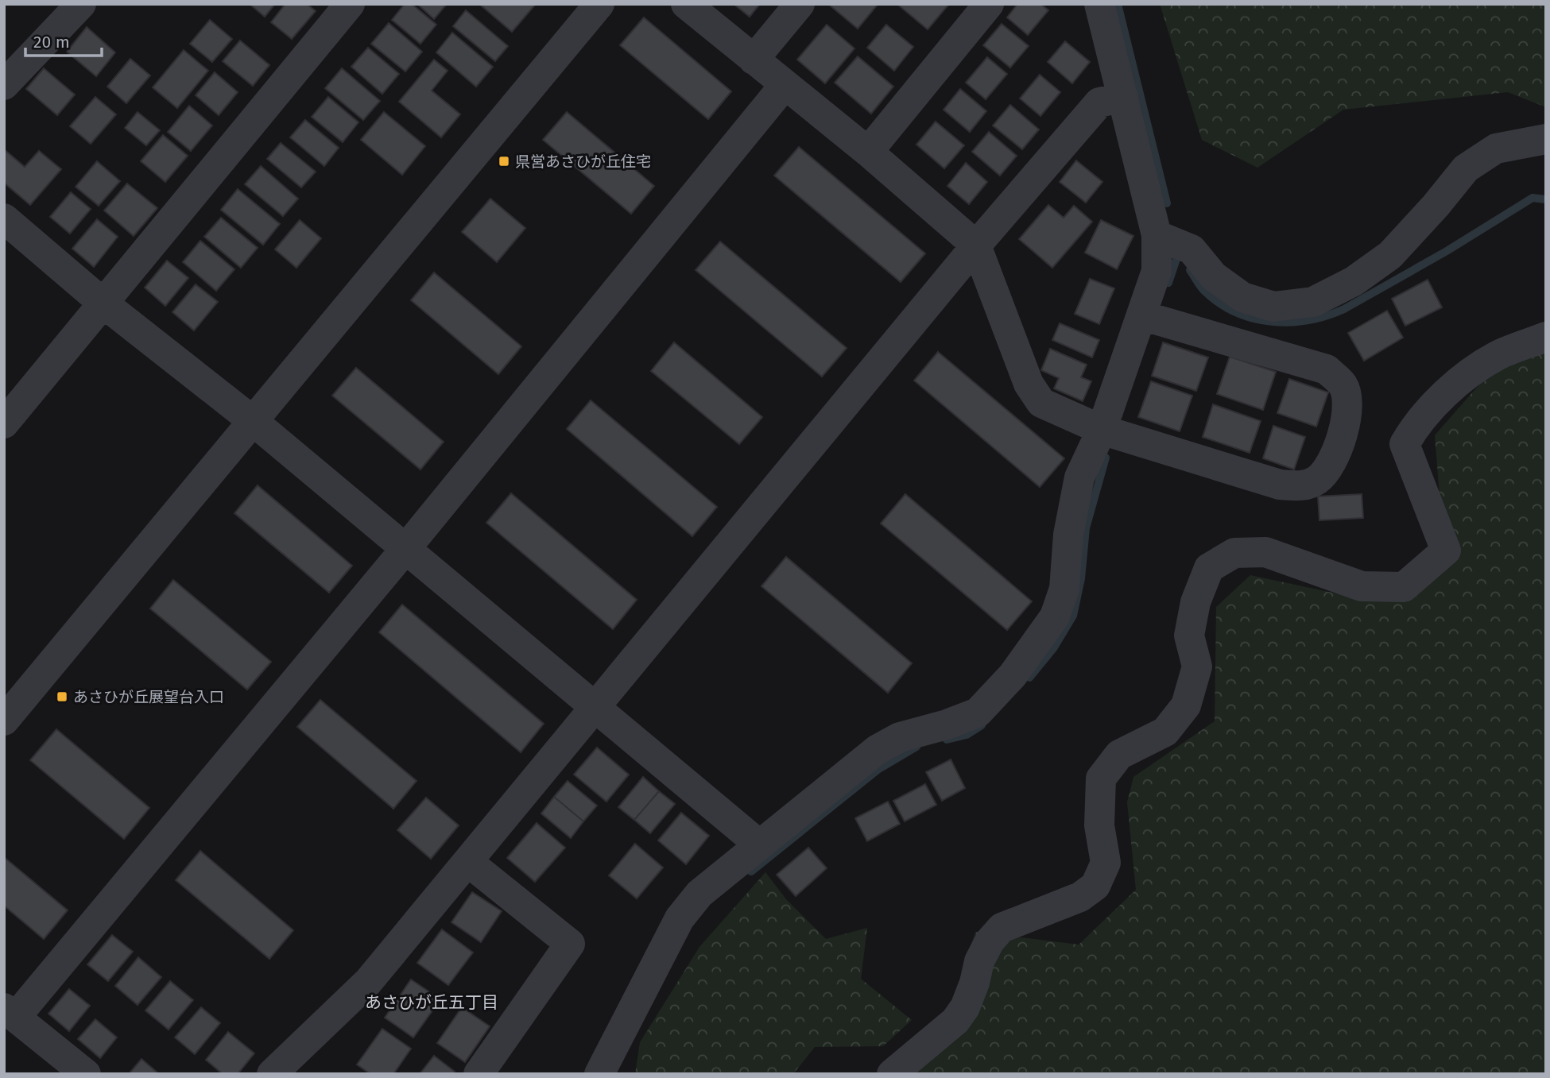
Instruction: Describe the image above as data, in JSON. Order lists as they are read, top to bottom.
{
  "districts": ["あさひが丘五丁目"],
  "places": {
    "transit": ["県営あさひが丘住宅", "あさひが丘展望台入口"]
  },
  "scale_bar": "20 m"
}
